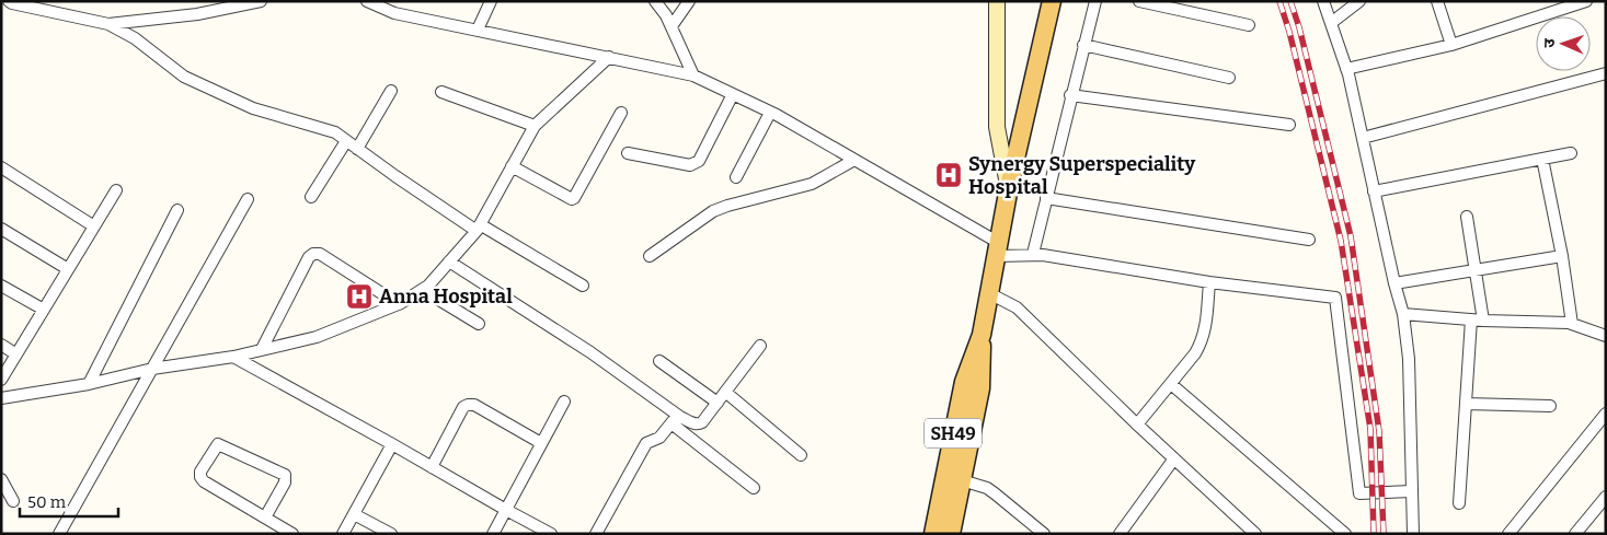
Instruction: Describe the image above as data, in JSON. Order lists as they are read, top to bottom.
{
  "streets": {
    "main road": ["SH49"]
  },
  "places": {
    "hospital": ["Synergy Superspeciality Hospital", "Anna Hospital"]
  },
  "scale_bar": "50 m",
  "north": "left"
}
